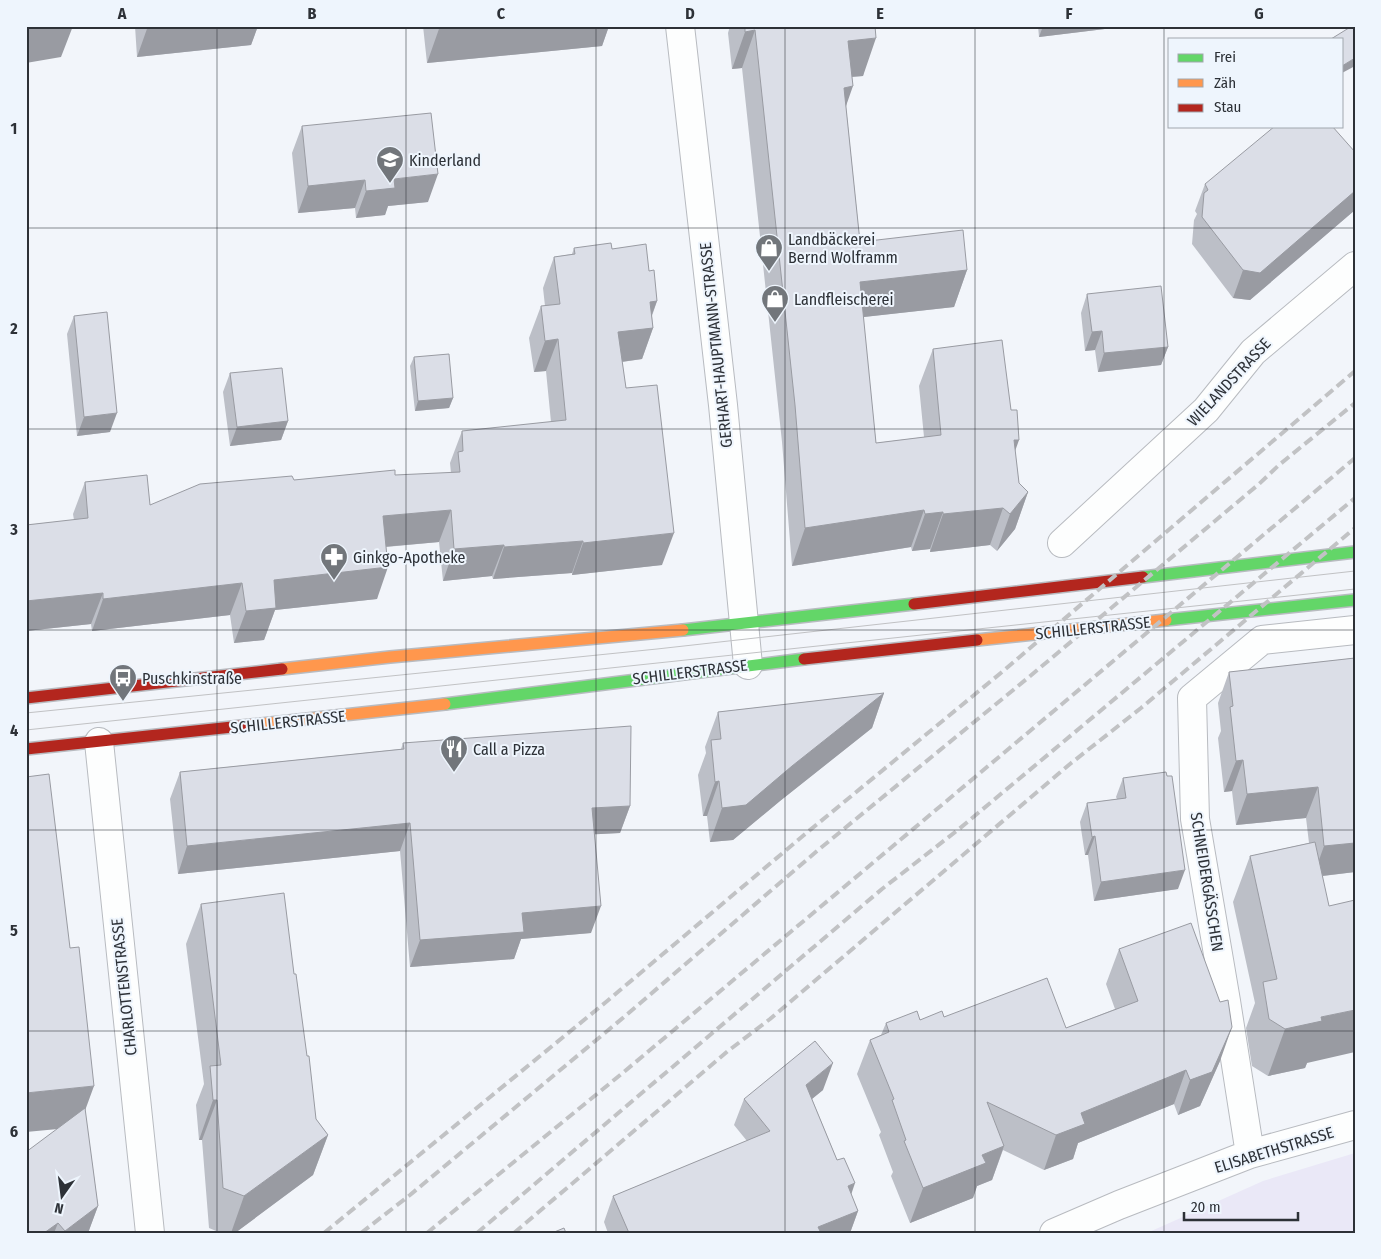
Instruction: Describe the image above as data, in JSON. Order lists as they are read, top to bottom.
{
  "streets": {
    "main road": ["SCHILLERSTRASSE"],
    "street": [
      "GERHART-HAUPTMANN-STRASSE",
      "WIELANDSTRASSE",
      "SCHNEIDERGÄSSCHEN",
      "CHARLOTTENSTRASSE",
      "ELISABETHSTRASSE"
    ]
  },
  "crossings": [
    ["GERHART-HAUPTMANN-STRASSE", "SCHILLERSTRASSE"],
    ["SCHILLERSTRASSE", "CHARLOTTENSTRASSE"],
    ["SCHNEIDERGÄSSCHEN", "ELISABETHSTRASSE"]
  ],
  "places": {
    "school or university": ["Kinderland"],
    "shop": ["Landbäckerei Bernd Wolframm", "Landfleischerei"],
    "pharmacy": ["Ginkgo-Apotheke"],
    "bus stop": ["Puschkinstraße"],
    "restaurant": ["Call a Pizza"]
  },
  "legend": ["Frei", "Zäh", "Stau"],
  "scale_bar": "20 m",
  "north": "bottom",
  "grid": {
    "columns": [
      "A",
      "B",
      "C",
      "D",
      "E",
      "F",
      "G"
    ],
    "rows": [
      "1",
      "2",
      "3",
      "4",
      "5",
      "6"
    ]
  }
}
